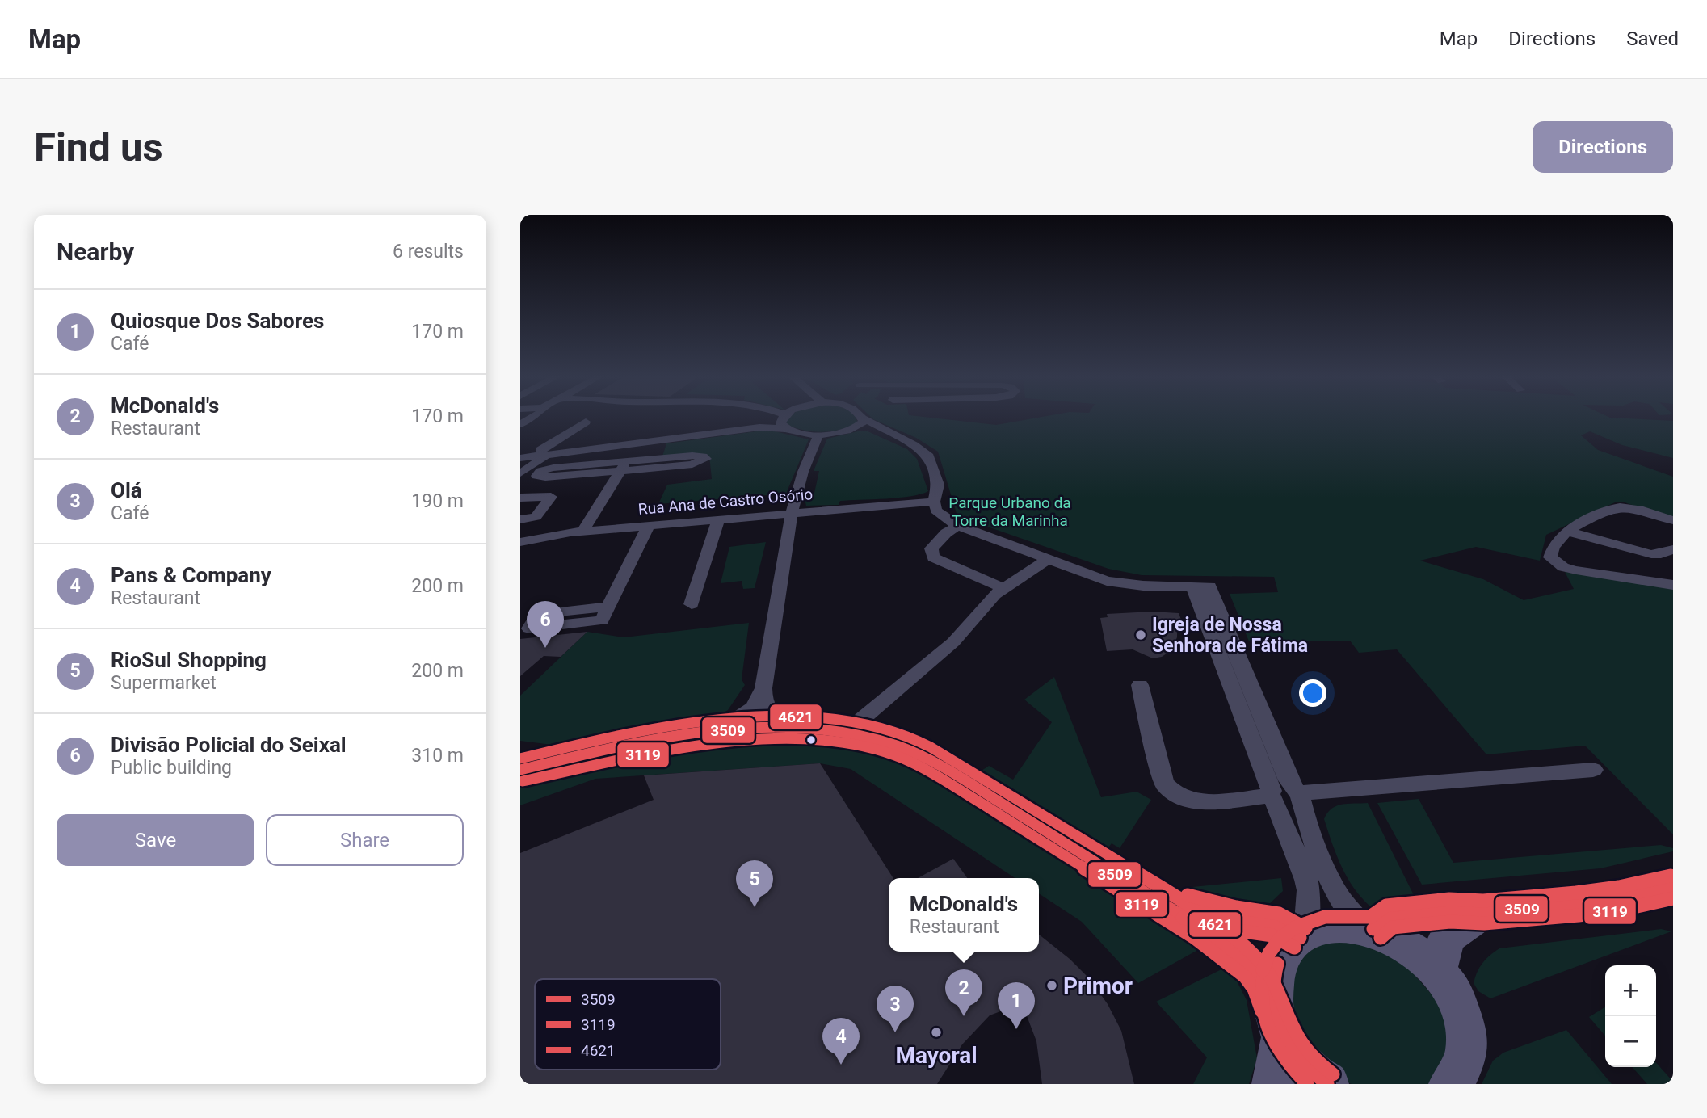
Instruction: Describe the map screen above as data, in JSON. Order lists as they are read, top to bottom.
{
  "streets": {
    "street": ["Rua Ana de Castro Osório"]
  },
  "parks": ["Parque Urbano da Torre da Marinha"],
  "places": ["Igreja de Nossa Senhora de Fátima", "Primor", "Mayoral"],
  "lines": ["transit line 4621", "transit line 3509", "transit line 3119"],
  "legend": ["3509", "3119", "4621"],
  "page": {
    "header": "Map",
    "nav": ["Map", "Directions", "Saved"],
    "buttons": [
      "Directions",
      ["Save", "Share"]
    ],
    "title": "Find us",
    "heading": ["Nearby", "6 results"],
    "list": [
      {
        "mark": "1",
        "name": "Quiosque Dos Sabores",
        "note": "Café",
        "value": "170 m"
      },
      {
        "mark": "2",
        "name": "McDonald's",
        "note": "Restaurant",
        "value": "170 m"
      },
      {
        "mark": "3",
        "name": "Olá",
        "note": "Café",
        "value": "190 m"
      },
      {
        "mark": "4",
        "name": "Pans & Company",
        "note": "Restaurant",
        "value": "200 m"
      },
      {
        "mark": "5",
        "name": "RioSul Shopping",
        "note": "Supermarket",
        "value": "200 m"
      },
      {
        "mark": "6",
        "name": "Divisão Policial do Seixal",
        "note": "Public building",
        "value": "310 m"
      }
    ],
    "pins": [
      "6",
      "5",
      "2",
      "1",
      "3",
      "4"
    ],
    "popup": ["McDonald's", "Restaurant"],
    "map_buttons": ["+", "−"]
  }
}
